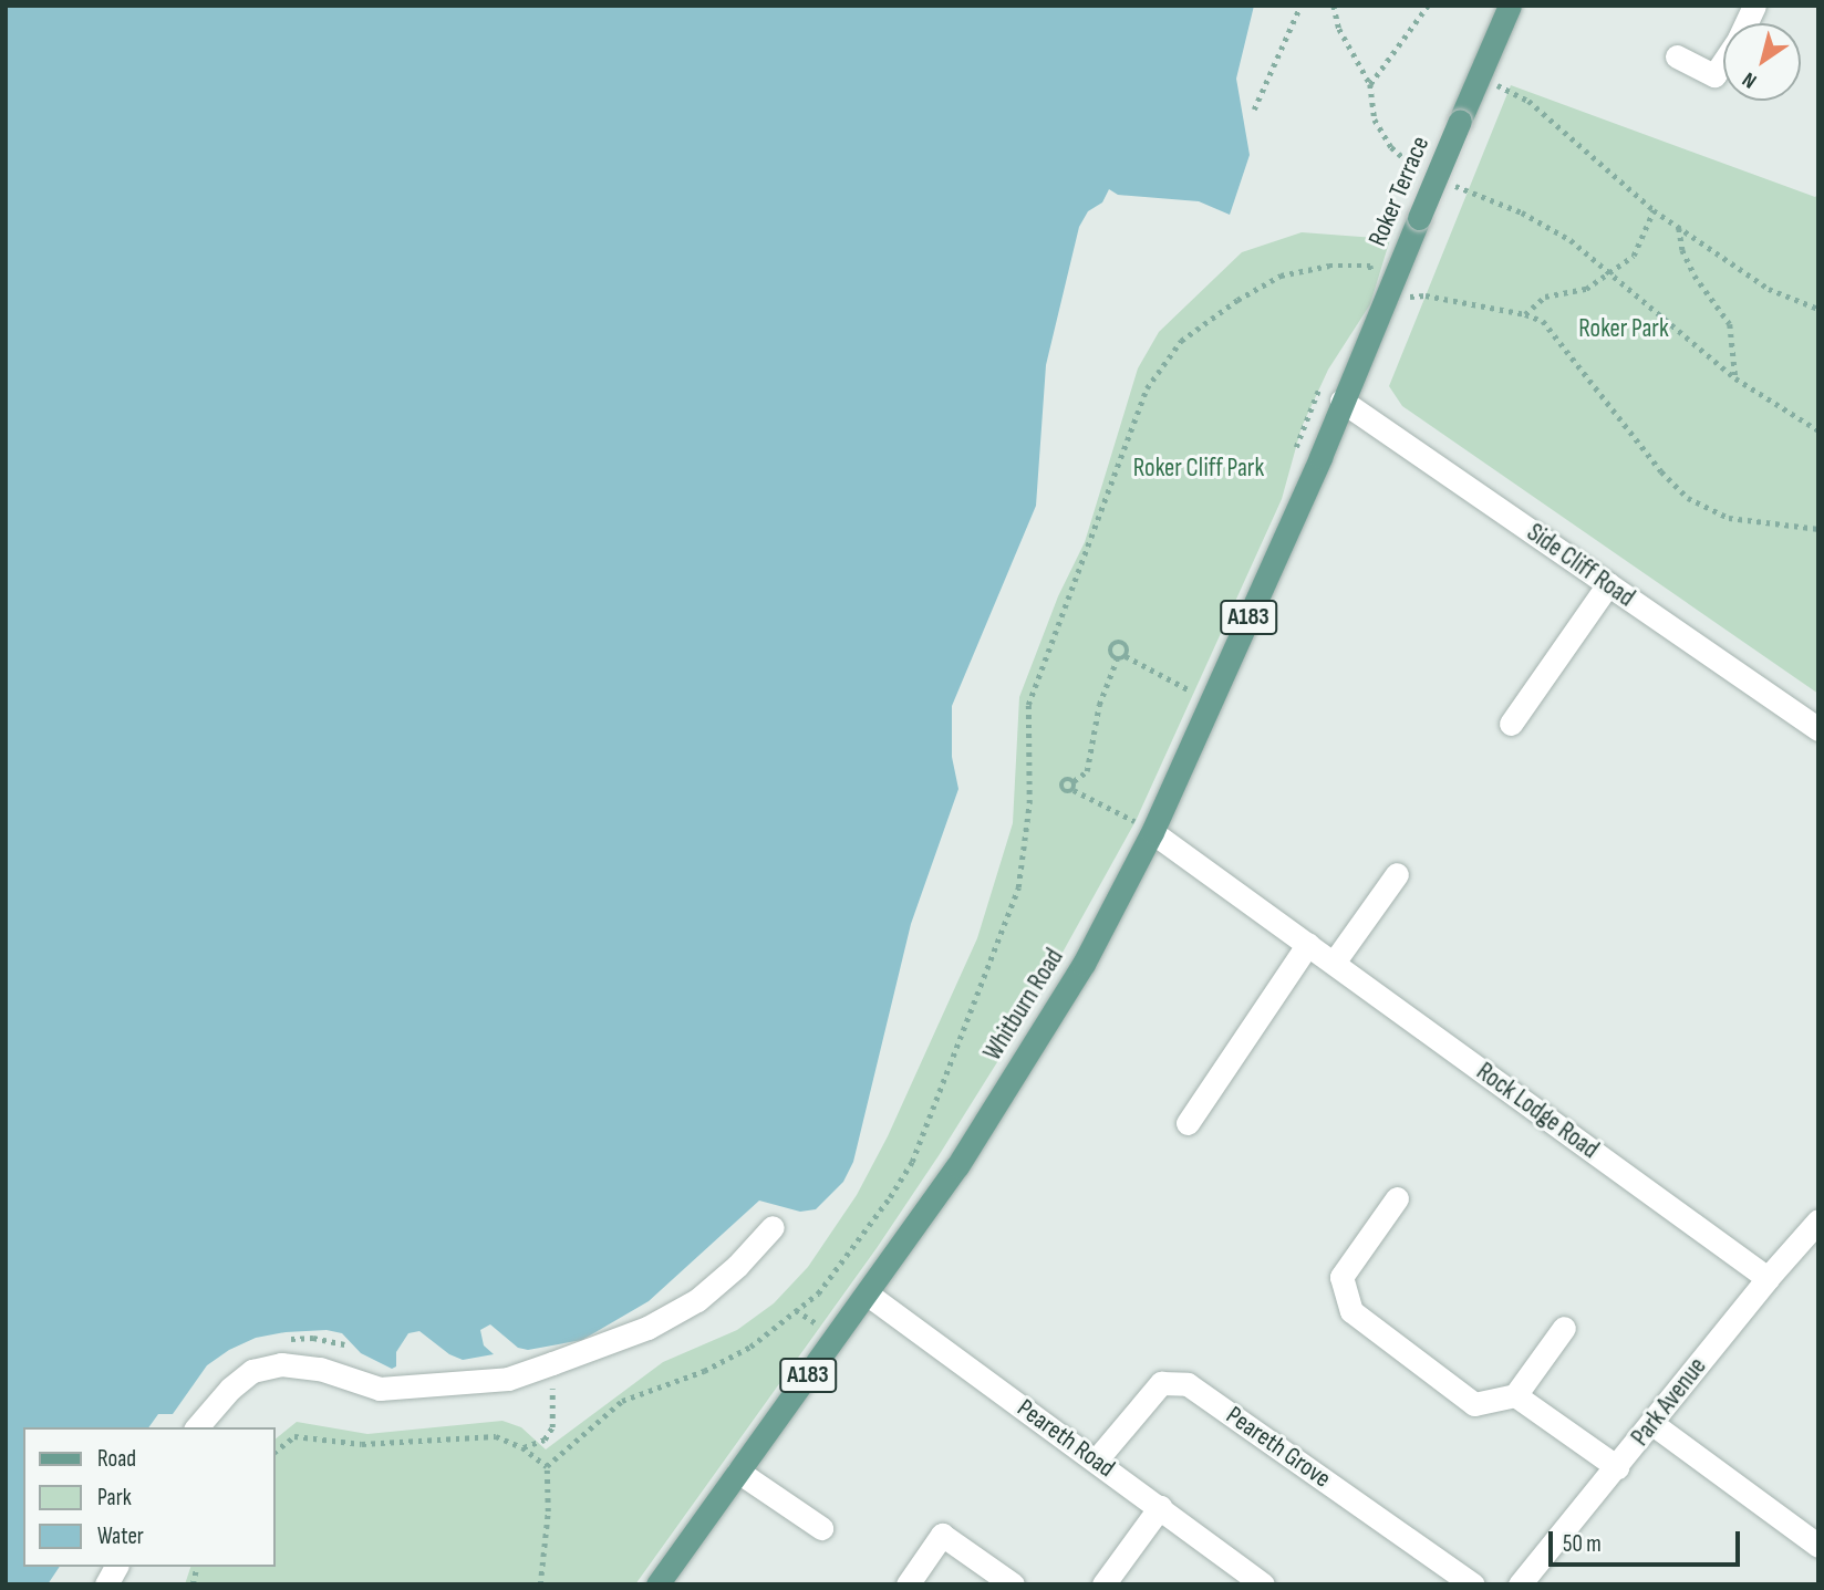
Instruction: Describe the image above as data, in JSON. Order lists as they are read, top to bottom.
{
  "streets": {
    "main road": ["Roker Terrace", "A183", "Whitburn Road"],
    "street": [
      "Side Cliff Road",
      "Rock Lodge Road",
      "Park Avenue",
      "Peareth Road",
      "Peareth Grove"
    ]
  },
  "crossings": [
    ["Roker Terrace", "Side Cliff Road"],
    ["Roker Terrace", "Whitburn Road"],
    ["Side Cliff Road", "Whitburn Road"],
    ["Whitburn Road", "Rock Lodge Road"],
    ["Whitburn Road", "Peareth Road"],
    ["Rock Lodge Road", "Park Avenue"],
    ["Peareth Road", "Peareth Grove"]
  ],
  "parks": ["Roker Park", "Roker Cliff Park"],
  "legend": ["Road", "Park", "Water"],
  "scale_bar": "50 m",
  "north": "bottom left"
}
